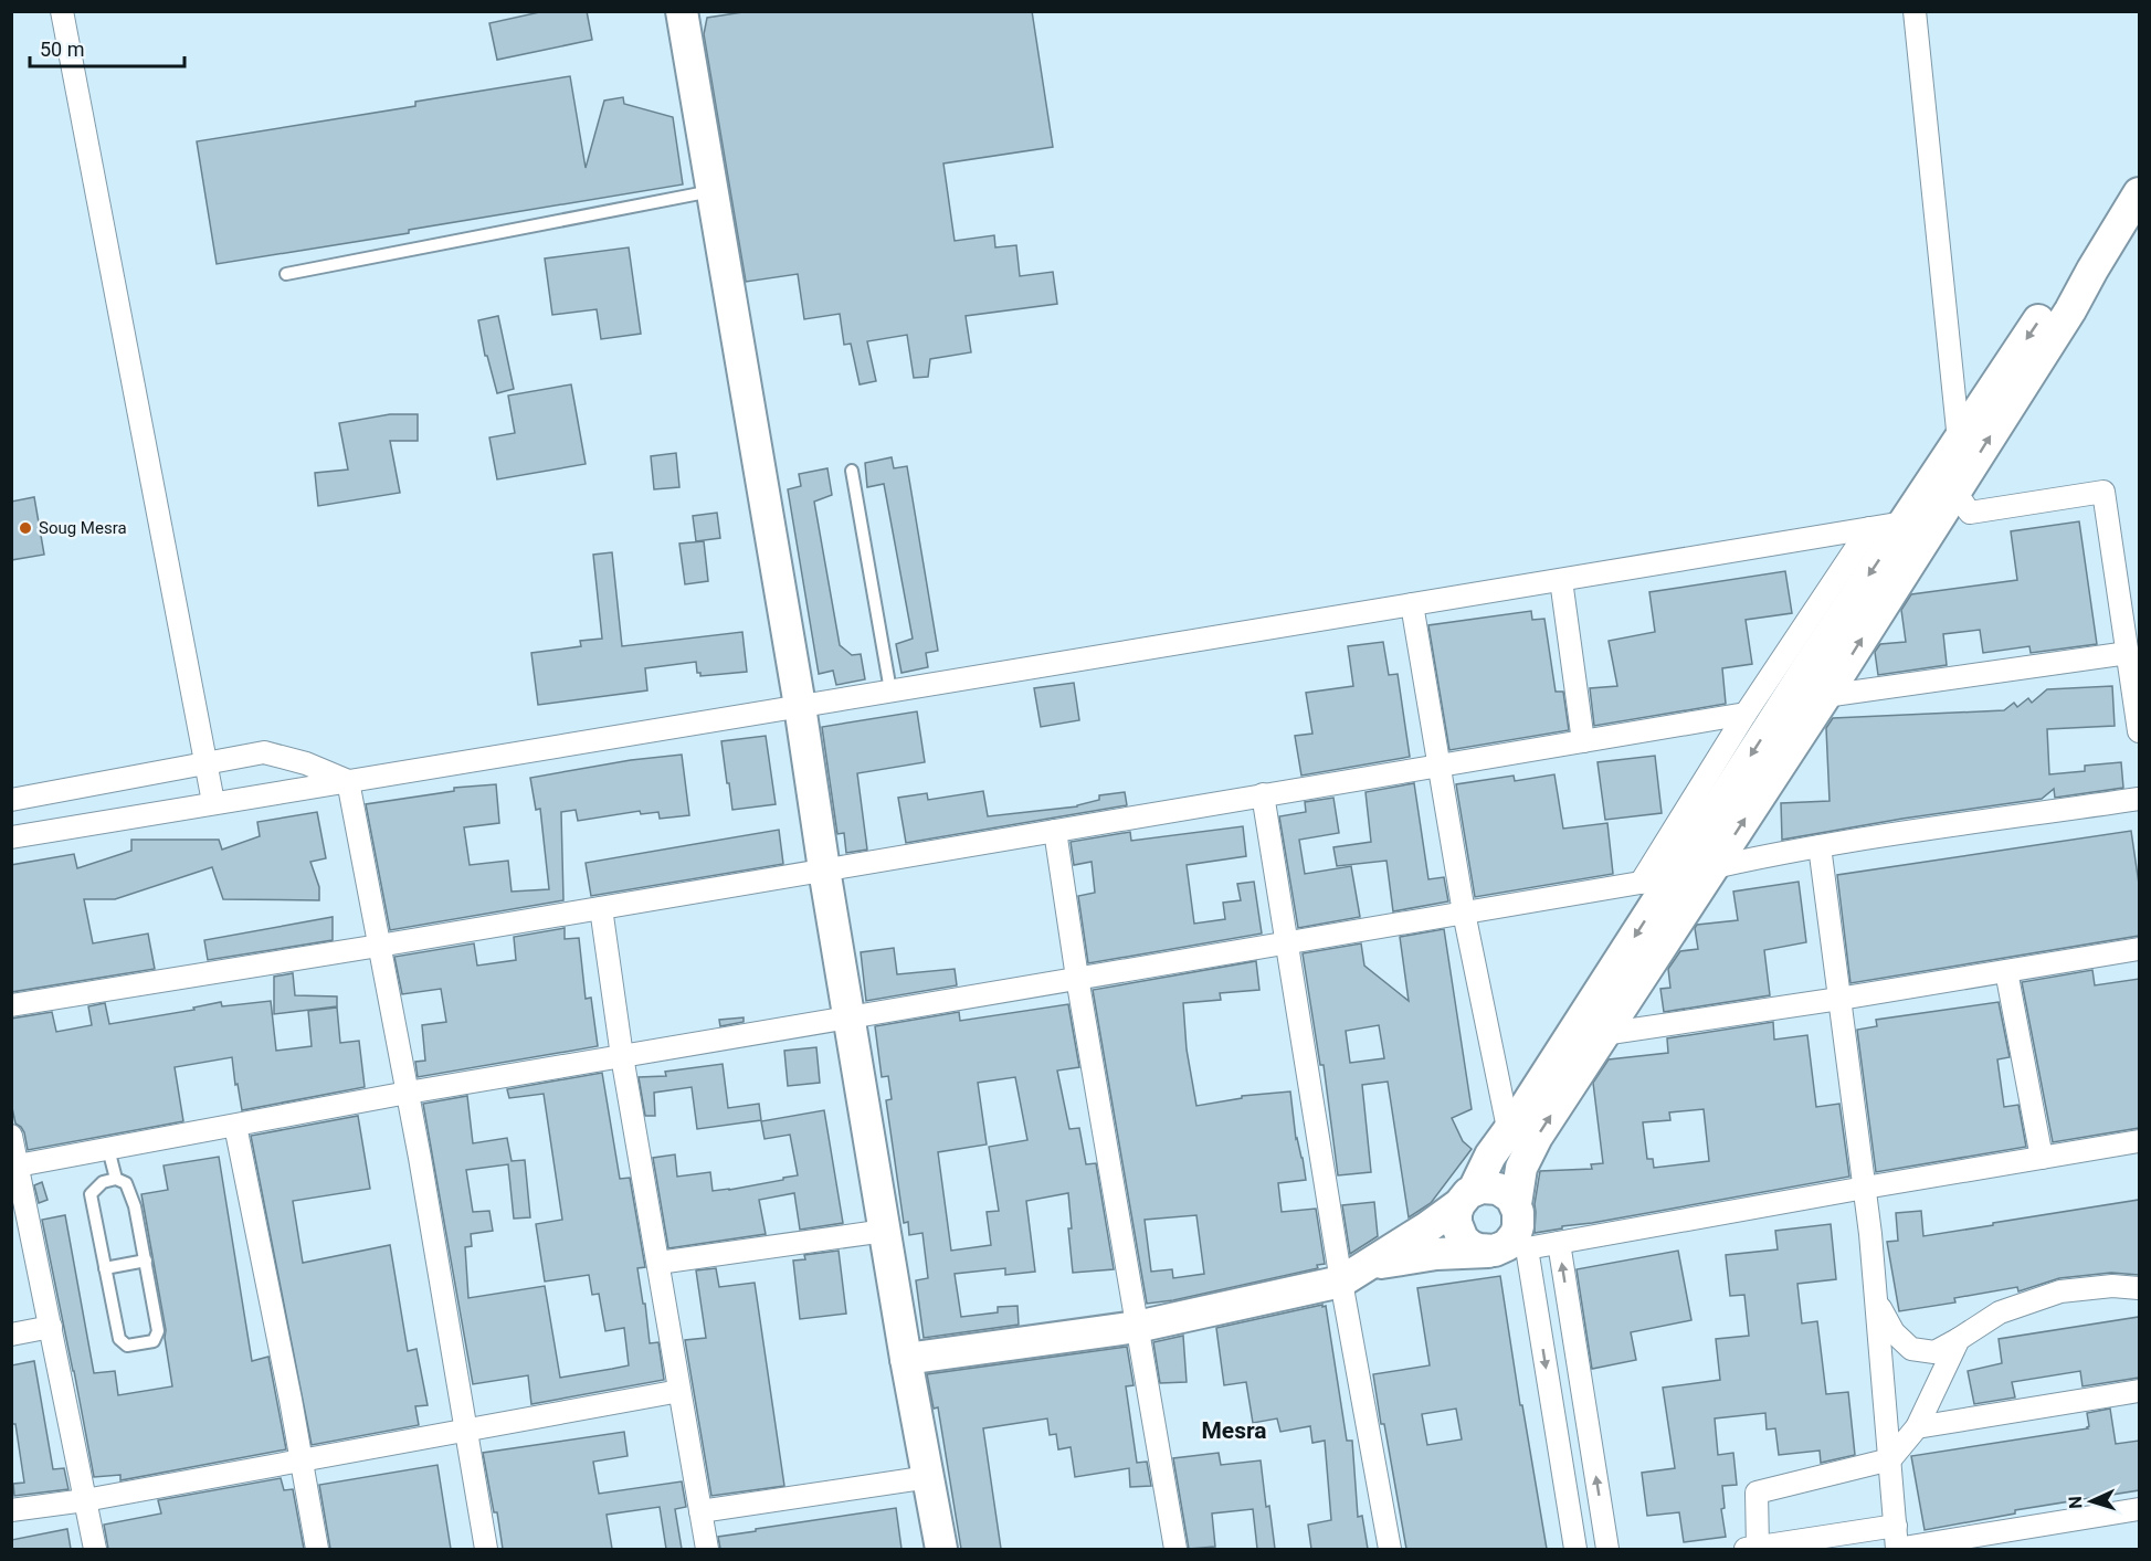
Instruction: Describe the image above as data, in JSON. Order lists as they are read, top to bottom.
{
  "districts": ["Mesra"],
  "places": ["Soug Mesra"],
  "scale_bar": "50 m",
  "north": "left"
}
